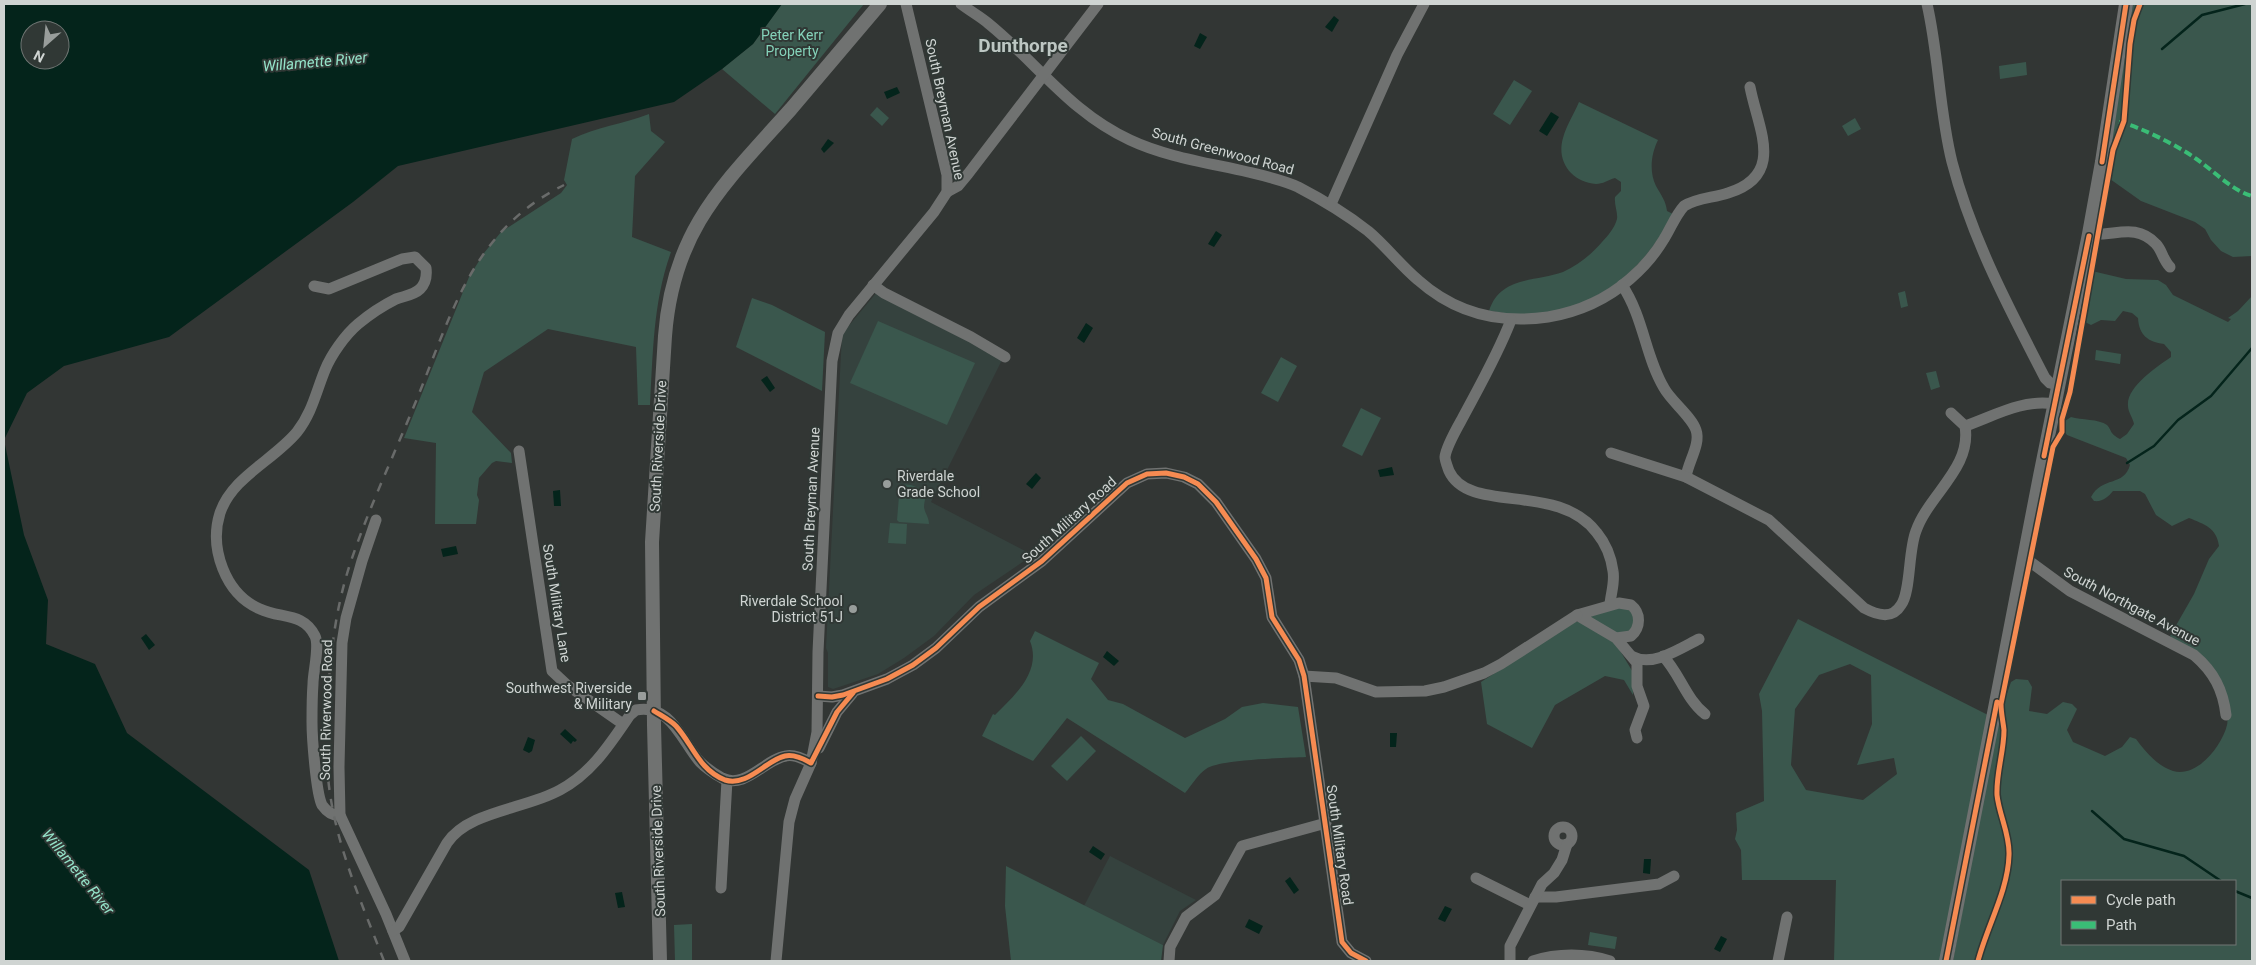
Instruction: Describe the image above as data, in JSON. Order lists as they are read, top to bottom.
{
  "streets": {
    "main road": ["South Riverside Drive"],
    "street": [
      "South Breyman Avenue",
      "South Greenwood Road",
      "South Military Road",
      "South Military Lane",
      "South Northgate Avenue",
      "South Riverwood Road"
    ]
  },
  "crossings": [
    ["South Breyman Avenue", "South Military Road"]
  ],
  "districts": ["Dunthorpe"],
  "water": ["Willamette River"],
  "parks": ["Peter Kerr Property"],
  "places": {
    "other": ["Riverdale Grade School", "Riverdale School District 51J"],
    "transit": ["Southwest Riverside & Military"]
  },
  "legend": ["Cycle path", "Path"],
  "north": "bottom left"
}
